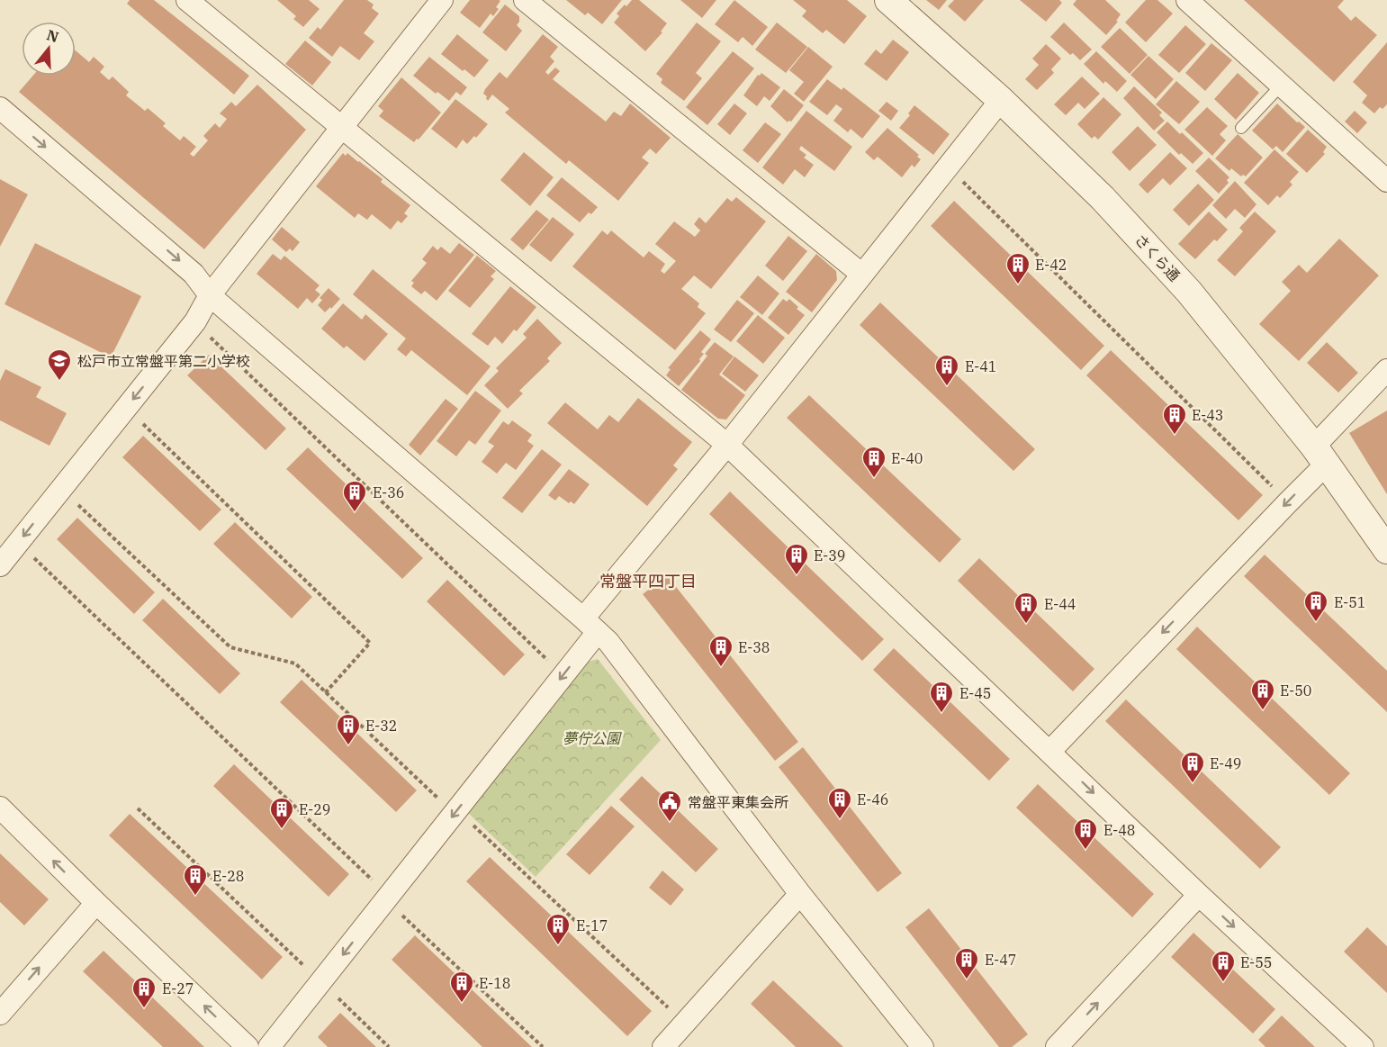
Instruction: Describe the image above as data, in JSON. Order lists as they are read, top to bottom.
{
  "streets": {
    "street": ["さくら通"]
  },
  "districts": ["常盤平四丁目"],
  "parks": ["夢佇公園"],
  "places": {
    "building": [
      "E-42",
      "E-41",
      "E-43",
      "E-40",
      "E-36",
      "E-39",
      "E-51",
      "E-44",
      "E-38",
      "E-50",
      "E-45",
      "E-32",
      "E-49",
      "E-46",
      "E-29",
      "E-48",
      "E-28",
      "E-17",
      "E-47",
      "E-55",
      "E-18",
      "E-27"
    ],
    "school or university": ["松戸市立常盤平第二小学校"],
    "public building": ["常盤平東集会所"]
  },
  "north": "top"
}
